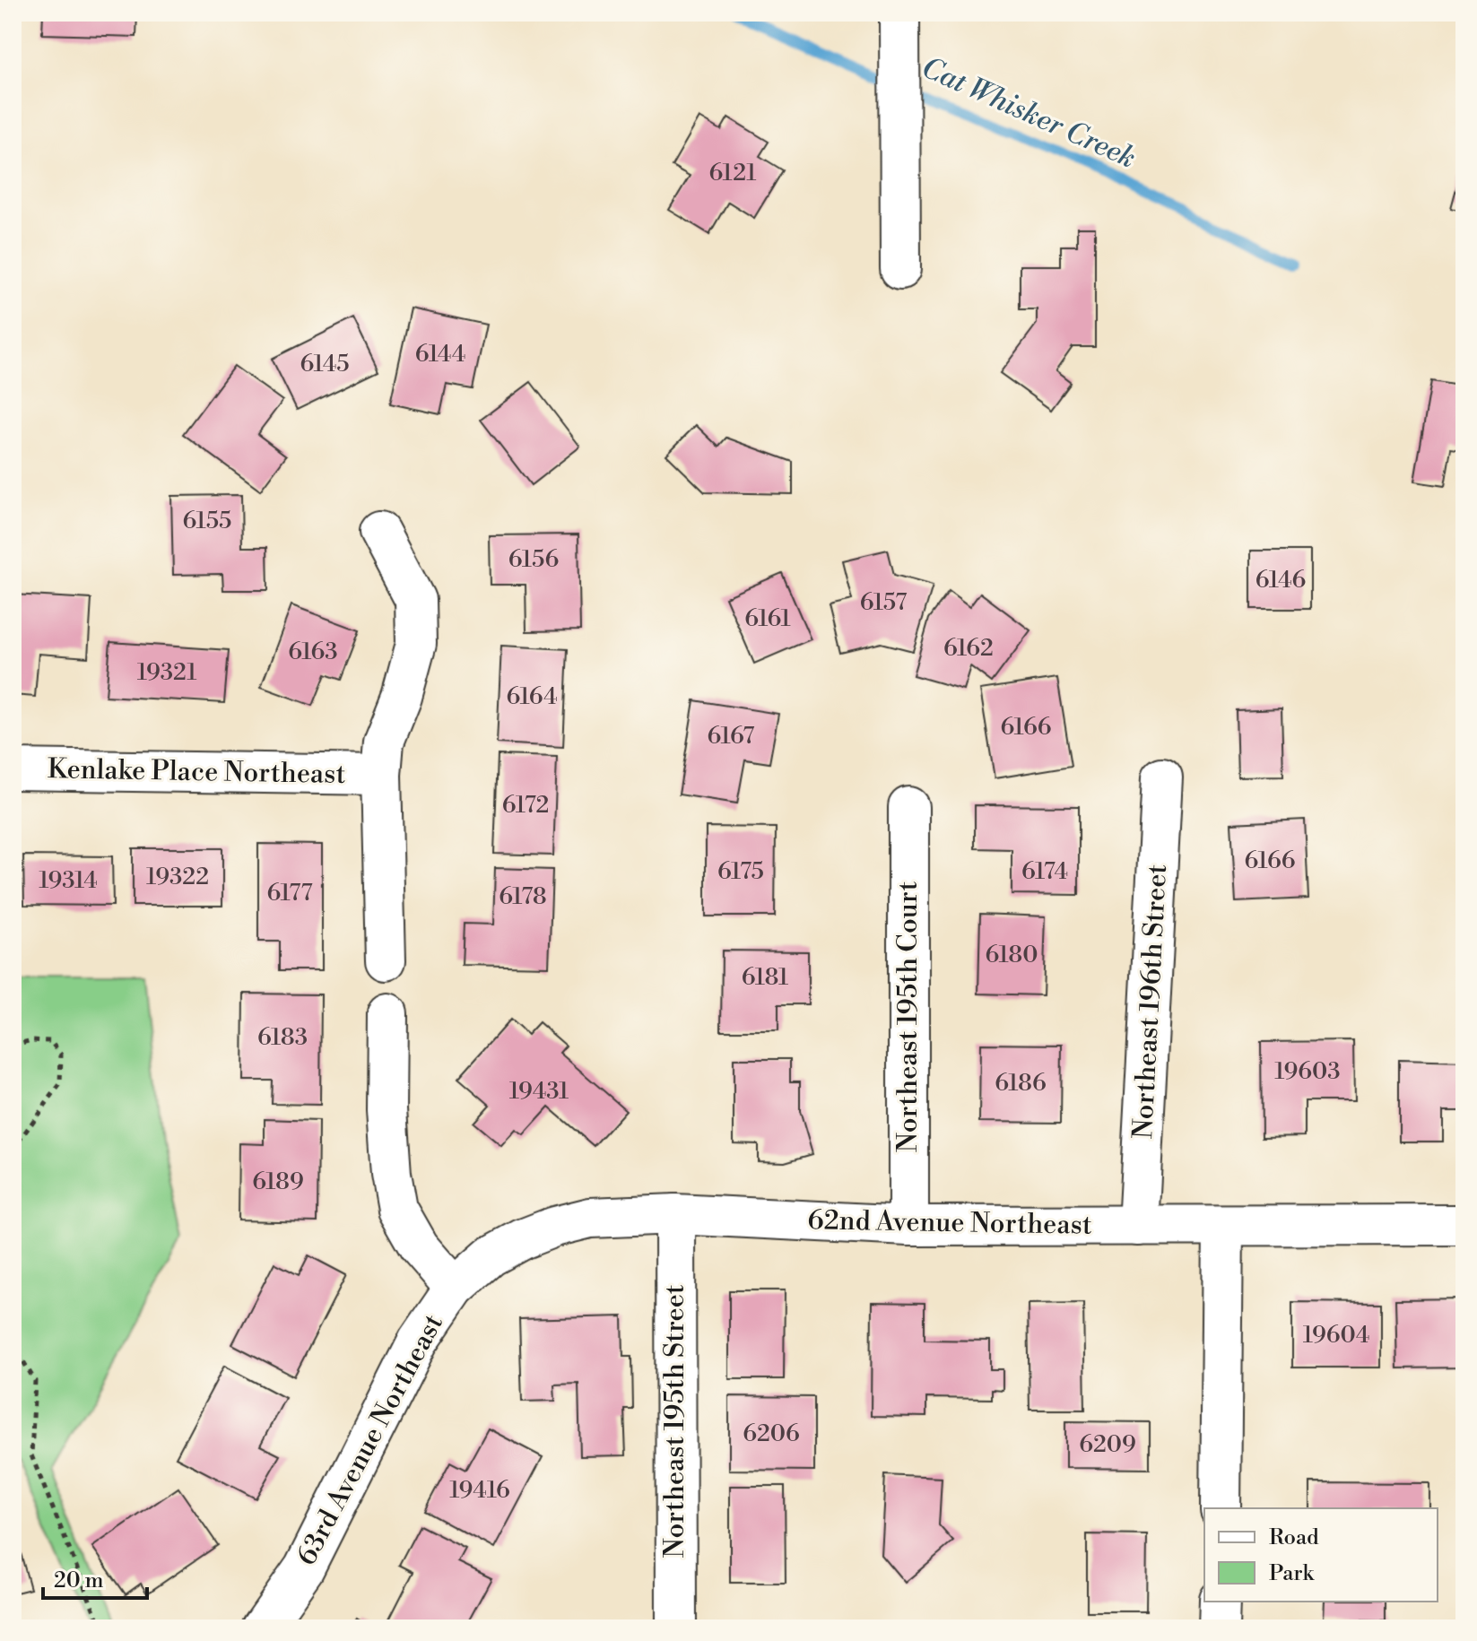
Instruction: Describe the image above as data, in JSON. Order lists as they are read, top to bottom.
{
  "streets": {
    "street": [
      "Kenlake Place Northeast",
      "Northeast 196th Street",
      "Northeast 195th Court",
      "62nd Avenue Northeast",
      "Northeast 195th Street",
      "63rd Avenue Northeast"
    ]
  },
  "crossings": [
    ["Northeast 196th Street", "62nd Avenue Northeast"],
    ["Northeast 195th Court", "62nd Avenue Northeast"],
    ["62nd Avenue Northeast", "Northeast 195th Street"],
    ["62nd Avenue Northeast", "63rd Avenue Northeast"]
  ],
  "water": ["Cat Whisker Creek"],
  "house_numbers": [
    "6121",
    "6144",
    "6145",
    "6155",
    "6156",
    "6146",
    "6157",
    "6161",
    "6162",
    "6163",
    "19321",
    "6164",
    "6166",
    "6167",
    "6172",
    "6166",
    "6175",
    "6174",
    "19322",
    "19314",
    "6177",
    "6178",
    "6180",
    "6181",
    "6183",
    "19603",
    "6186",
    "19431",
    "6189",
    "19604",
    "6206",
    "6209",
    "19416"
  ],
  "legend": ["Road", "Park"],
  "scale_bar": "20 m"
}
